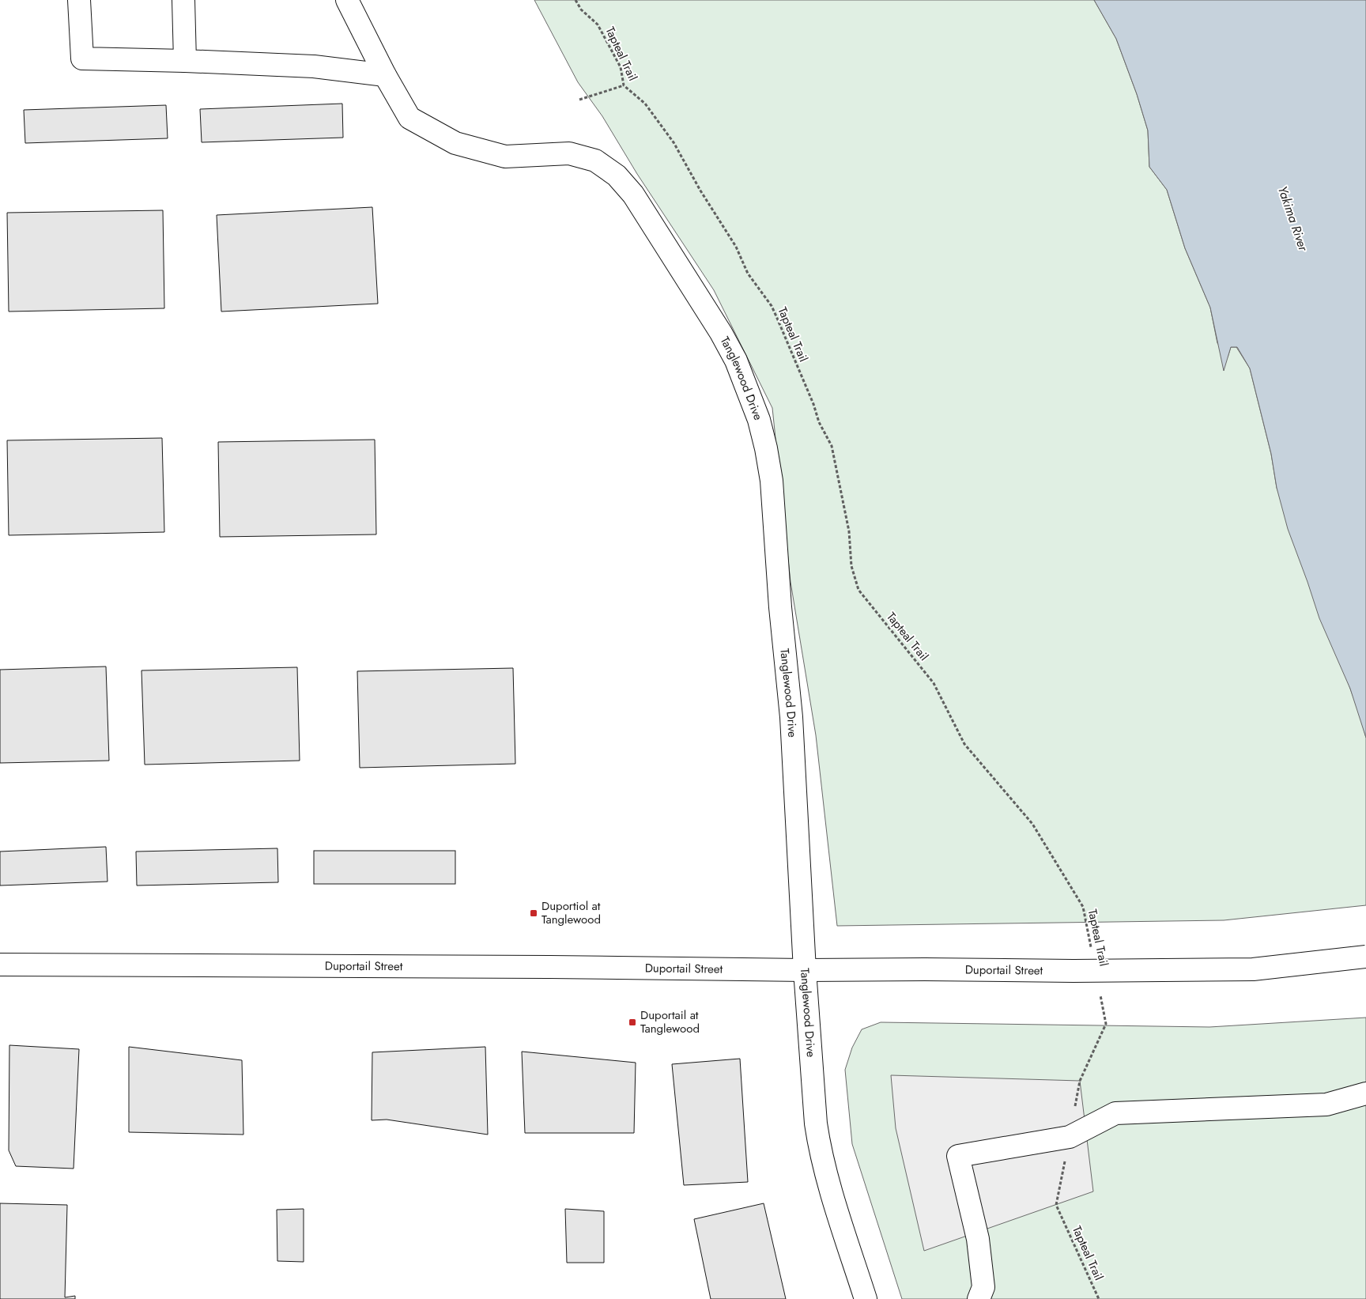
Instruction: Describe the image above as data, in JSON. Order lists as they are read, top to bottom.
{
  "streets": {
    "main road": ["Tanglewood Drive", "Duportail Street"],
    "path": ["Tapteal Trail"]
  },
  "crossings": [
    ["Tanglewood Drive", "Duportail Street"]
  ],
  "water": ["Yakima River"],
  "places": {
    "transit": ["Duportiol at Tanglewood", "Duportail at Tanglewood"]
  }
}
